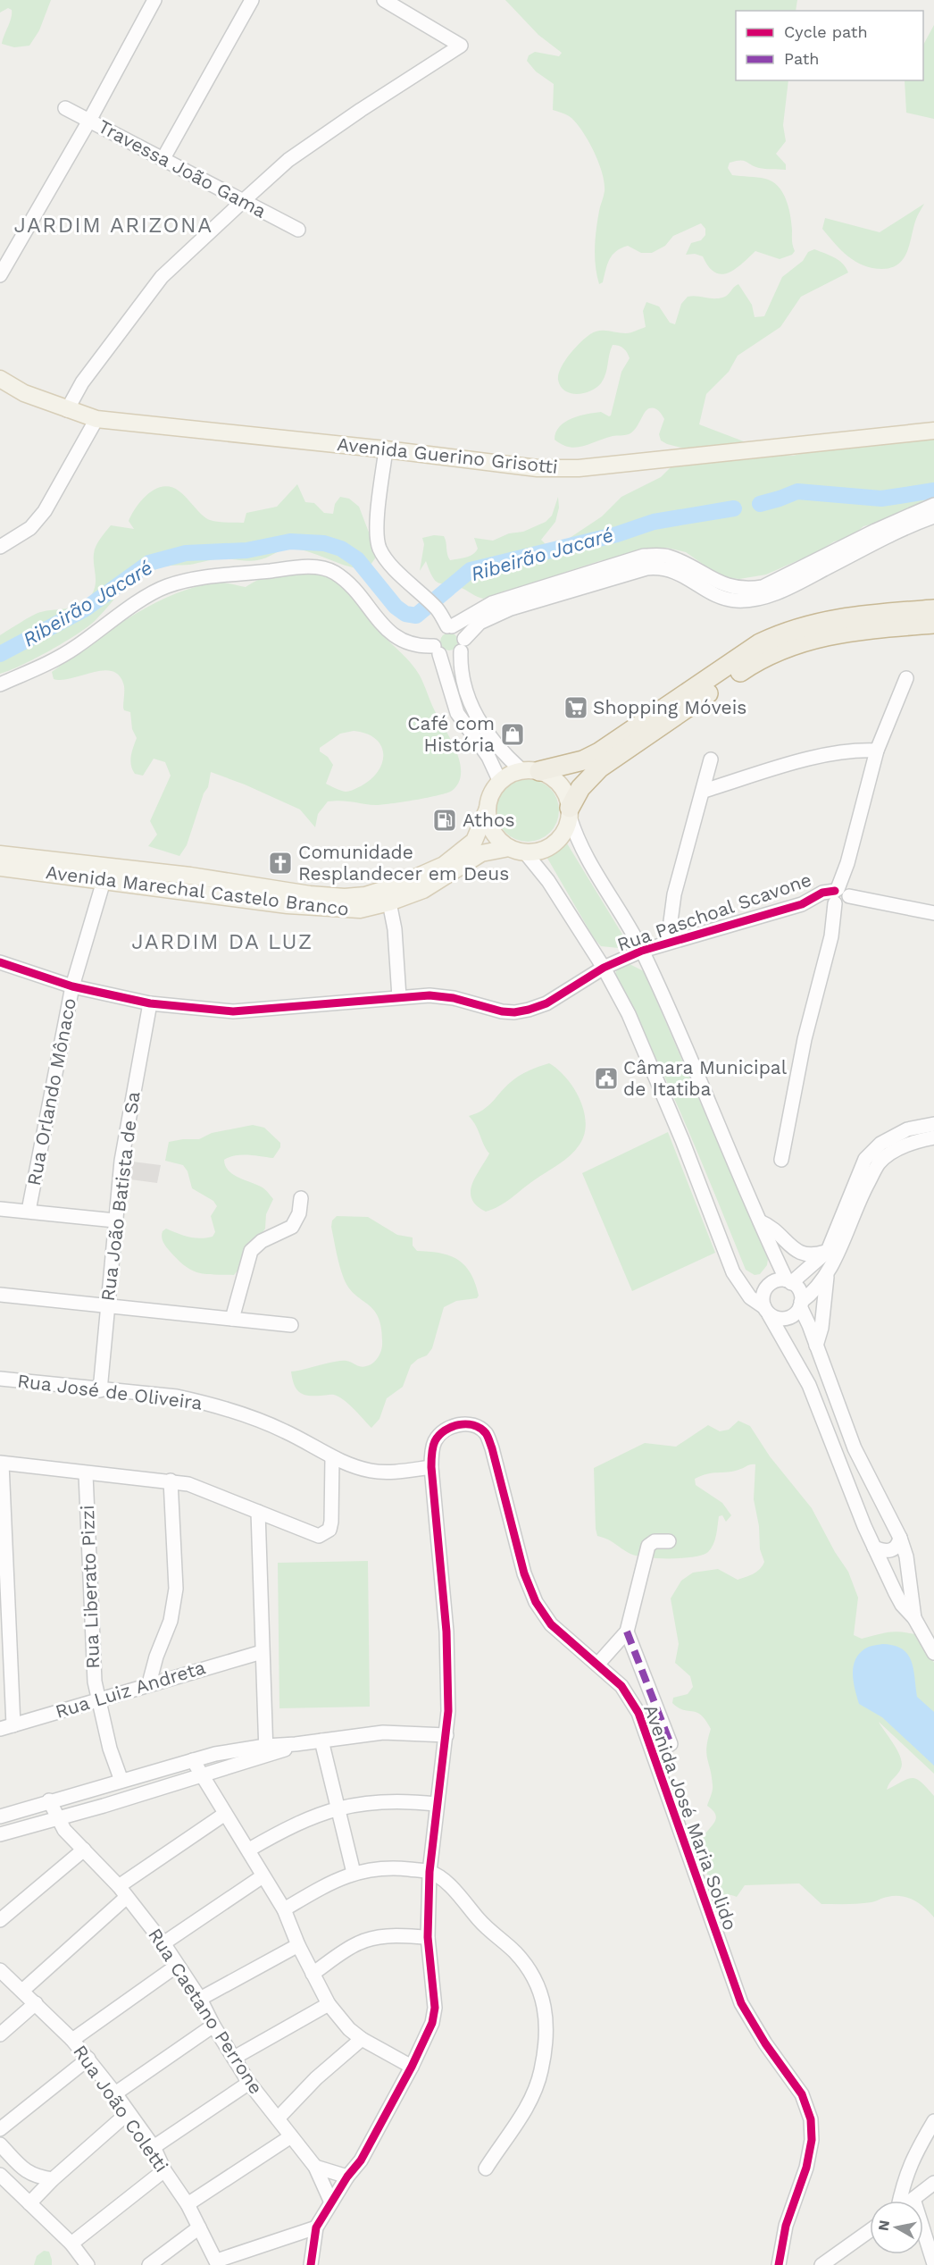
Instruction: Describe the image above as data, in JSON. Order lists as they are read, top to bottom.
{
  "streets": {
    "main road": ["Avenida Guerino Grisotti", "Avenida Marechal Castelo Branco"],
    "street": [
      "Travessa João Gama",
      "Rua Paschoal Scavone",
      "Rua Orlando Mônaco",
      "Rua João Batista de Sa",
      "Rua José de Oliveira",
      "Rua Liberato Pizzi",
      "Rua Luiz Andreta",
      "Avenida José Maria Solido",
      "Rua Caetano Perrone",
      "Rua João Coletti"
    ]
  },
  "crossings": [
    ["Avenida Marechal Castelo Branco", "Rua Orlando Mônaco"],
    ["Rua Paschoal Scavone", "Rua Orlando Mônaco"],
    ["Rua Paschoal Scavone", "Rua João Batista de Sa"],
    ["Rua João Batista de Sa", "Rua José de Oliveira"],
    ["Rua José de Oliveira", "Avenida José Maria Solido"],
    ["Rua Liberato Pizzi", "Rua Luiz Andreta"],
    ["Avenida José Maria Solido", "Rua Caetano Perrone"]
  ],
  "districts": ["JARDIM ARIZONA", "JARDIM DA LUZ"],
  "water": ["Ribeirão Jacaré"],
  "places": {
    "supermarket": ["Shopping Móveis"],
    "shop": ["Café com História"],
    "fuel station": ["Athos"],
    "church": ["Comunidade Resplandecer em Deus"],
    "public building": ["Câmara Municipal de Itatiba"]
  },
  "legend": ["Cycle path", "Path"],
  "north": "left"
}
